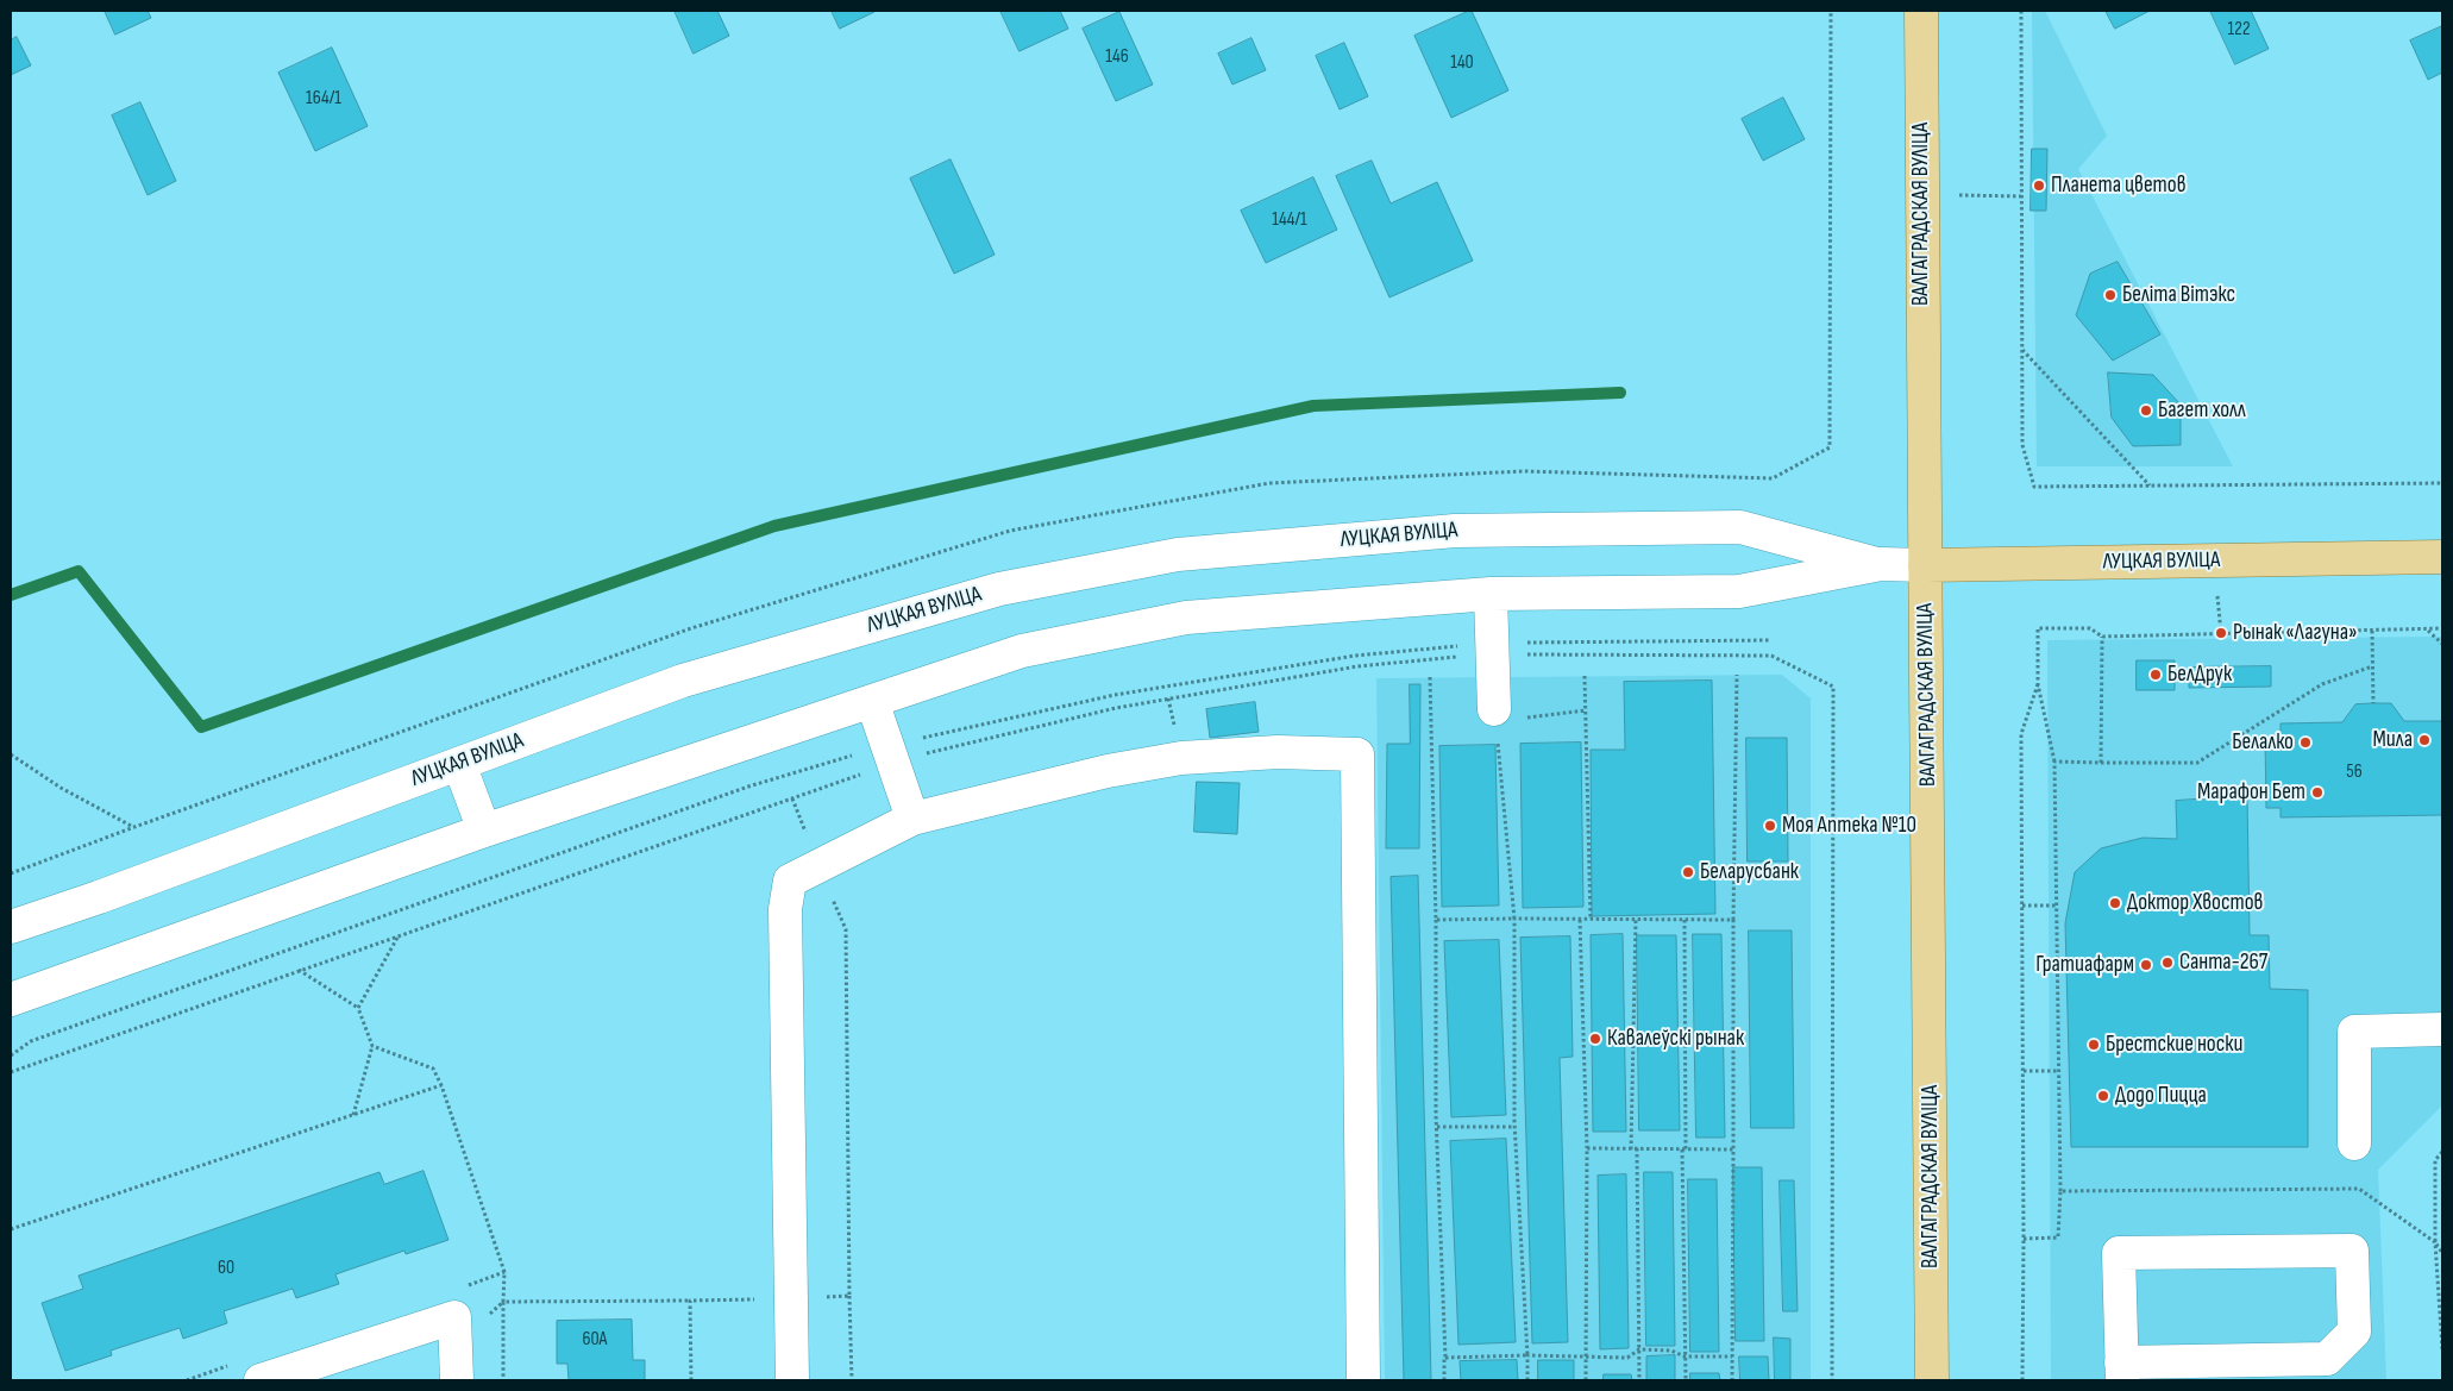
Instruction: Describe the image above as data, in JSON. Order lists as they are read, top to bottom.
{
  "streets": {
    "main road": ["ВАЛГАГРАДСКАЯ ВУЛІЦА", "ЛУЦКАЯ ВУЛІЦА"]
  },
  "crossings": [
    ["ВАЛГАГРАДСКАЯ ВУЛІЦА", "ЛУЦКАЯ ВУЛІЦА"]
  ],
  "places": [
    "Планета цветов",
    "Беліта Вітэкс",
    "Багет холл",
    "Рынак «Лагуна»",
    "БелДрук",
    "Мила",
    "Белалко",
    "Марафон Бет",
    "Моя Аптека №10",
    "Беларусбанк",
    "Доктор Хвостов",
    "Санта-267",
    "Гратиафарм",
    "Кавалеўскі рынак",
    "Брестские носки",
    "Додо Пицца"
  ],
  "house_numbers": [
    "122",
    "146",
    "140",
    "164/1",
    "144/1",
    "56",
    "60",
    "60А"
  ]
}
